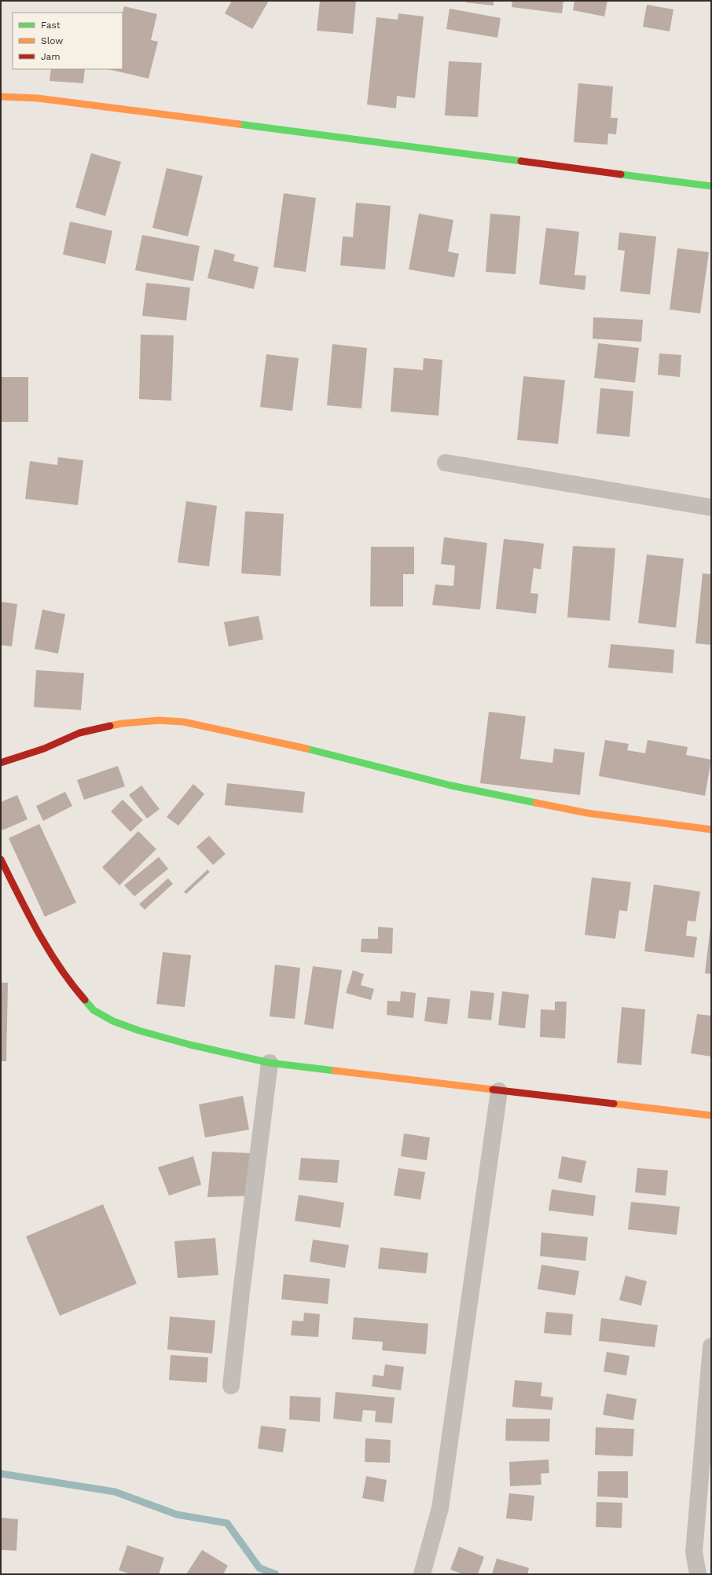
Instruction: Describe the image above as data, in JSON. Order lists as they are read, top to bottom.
{
  "legend": ["Fast", "Slow", "Jam"]
}
